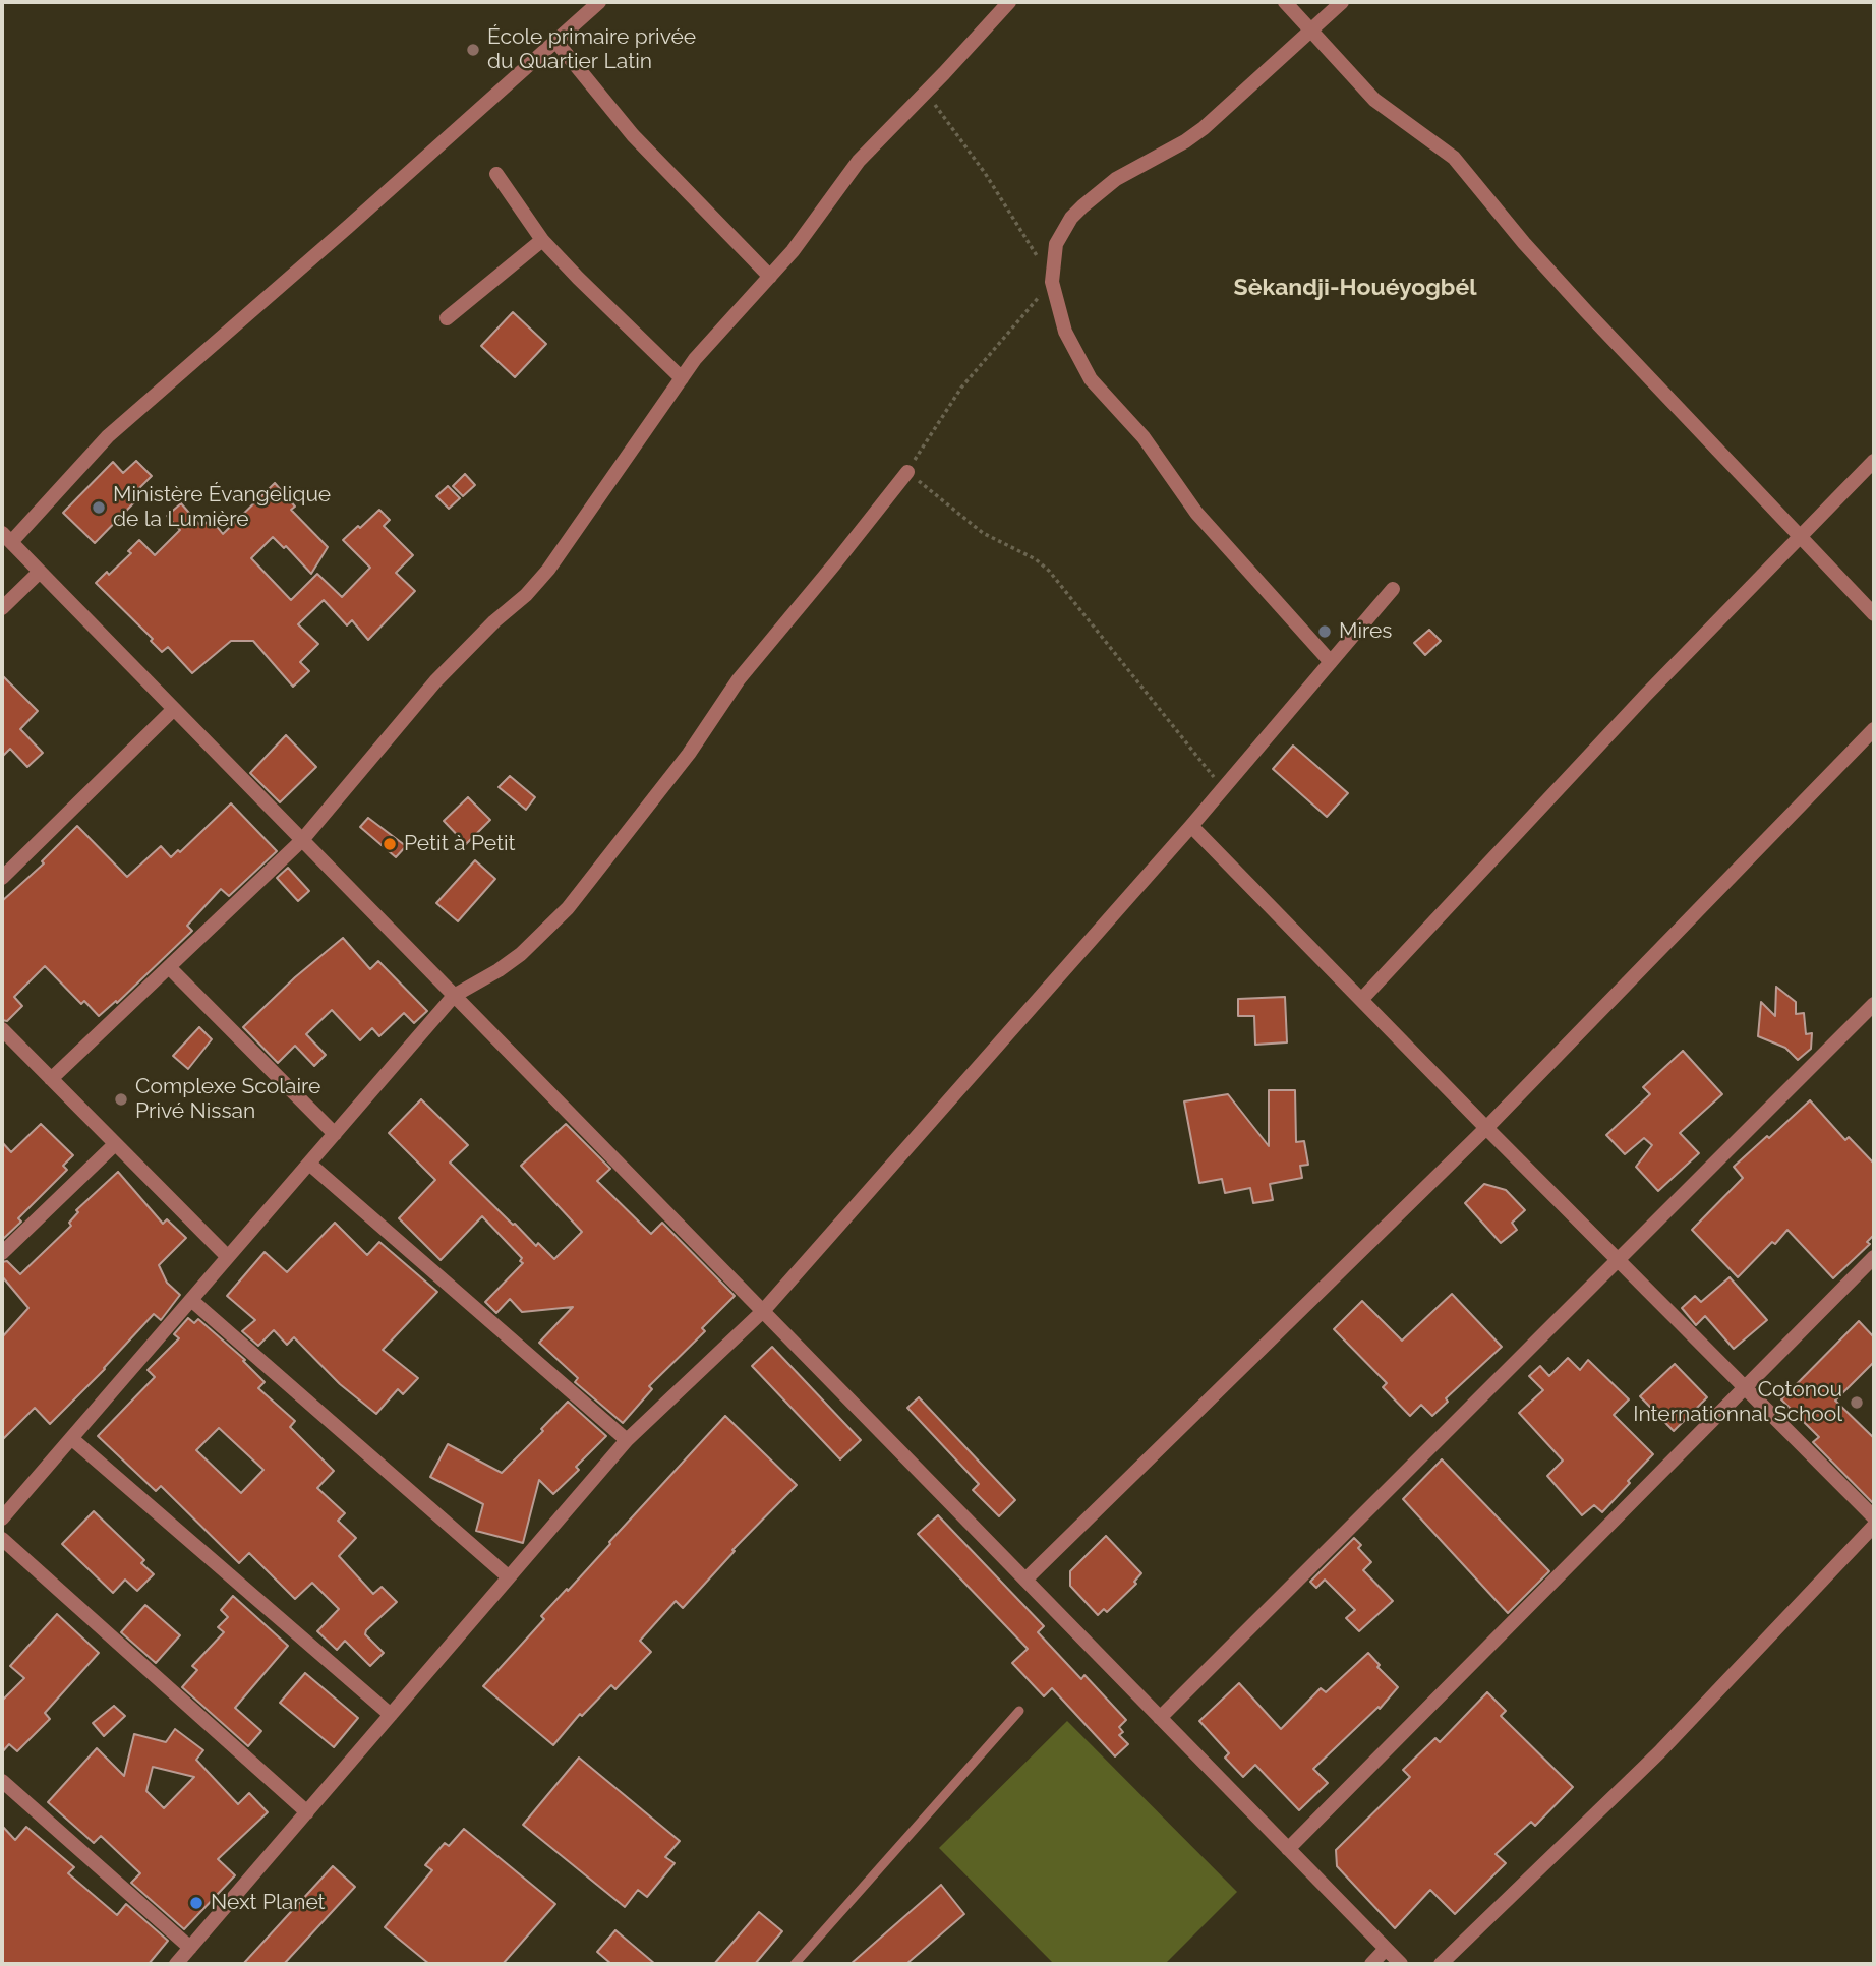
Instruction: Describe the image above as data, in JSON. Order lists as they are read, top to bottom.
{
  "districts": ["Sèkandji-Houéyogbél"],
  "places": [
    "École primaire privée du Quartier Latin",
    "Ministère Évangelique de la Lumière",
    "Mires",
    "Petit à Petit",
    "Complexe Scolaire Privé Nissan",
    "Cotonou Internationnal School",
    "Next Planet"
  ]
}
